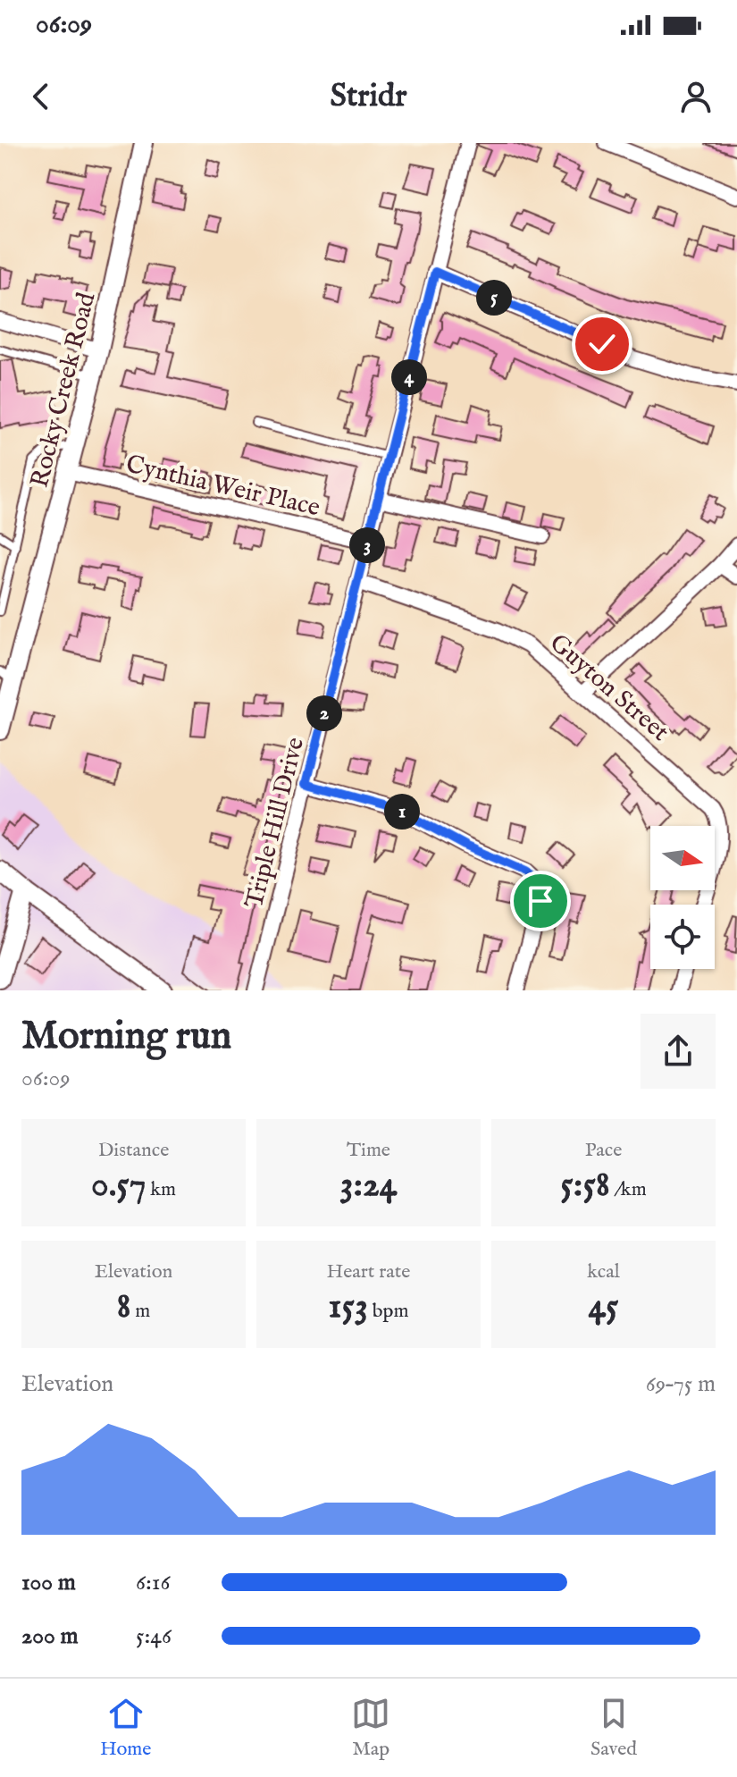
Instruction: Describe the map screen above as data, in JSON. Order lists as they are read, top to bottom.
{
  "streets": {
    "street": [
      "Rocky Creek Road",
      "Cynthia Weir Place",
      "Guyton Street",
      "Triple Hill Drive"
    ]
  },
  "crossings": [
    ["Rocky Creek Road", "Cynthia Weir Place"],
    ["Cynthia Weir Place", "Triple Hill Drive"],
    ["Guyton Street", "Triple Hill Drive"]
  ],
  "north": "right",
  "page": {
    "status": "06:09",
    "header": "Stridr",
    "pins": [
      "5",
      "4",
      "3",
      "2",
      "1"
    ],
    "heading": ["Morning run", "06:09"],
    "stats": [
      ["Distance", "0.57 km"],
      ["Time", "3:24"],
      ["Pace", "5:58 /km"],
      ["Elevation", "8 m"],
      ["Heart rate", "153 bpm"],
      ["kcal", "45"]
    ],
    "chart": ["Elevation", "69–75 m"],
    "list": [
      {
        "name": "100 m",
        "note": "6:16"
      },
      {
        "name": "200 m",
        "note": "5:46"
      }
    ],
    "tabs": ["Home", "Map", "Saved"]
  }
}
